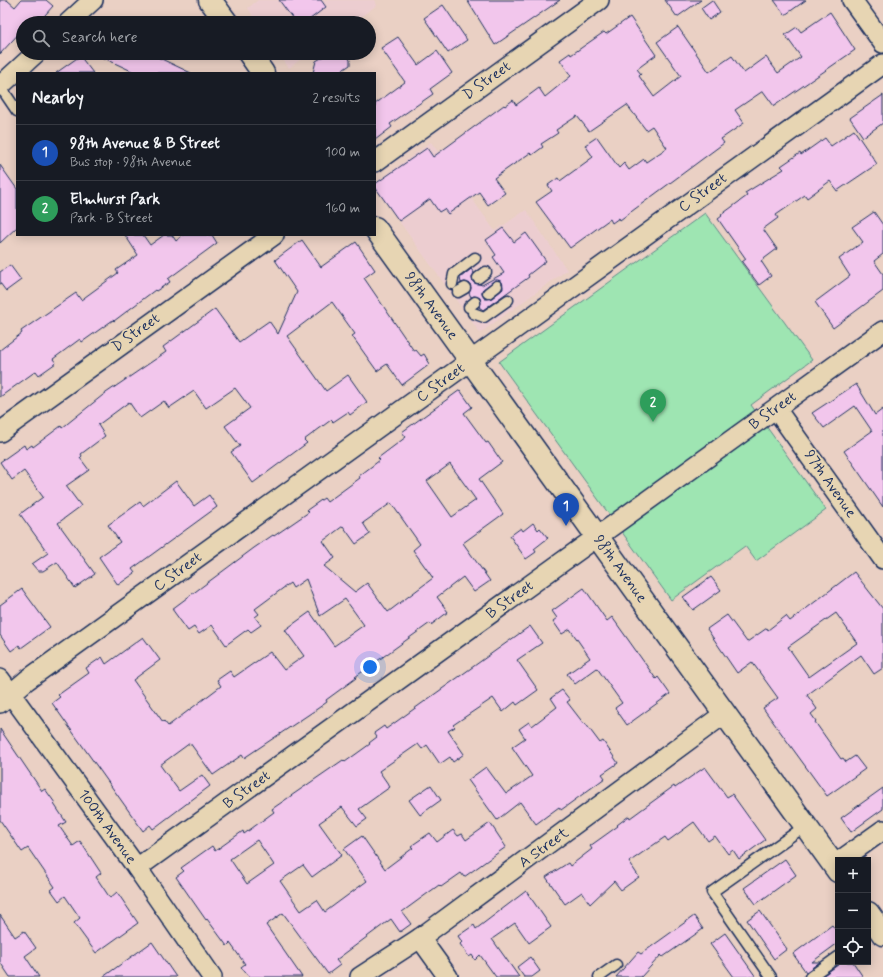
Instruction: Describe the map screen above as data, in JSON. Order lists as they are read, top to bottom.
{
  "streets": {
    "main road": ["98th Avenue"],
    "street": [
      "D Street",
      "C Street",
      "B Street",
      "97th Avenue",
      "100th Avenue",
      "A Street"
    ]
  },
  "crossings": [
    ["C Street", "98th Avenue"],
    ["C Street", "100th Avenue"],
    ["98th Avenue", "B Street"],
    ["98th Avenue", "A Street"],
    ["B Street", "97th Avenue"],
    ["B Street", "100th Avenue"]
  ],
  "page": {
    "search": "Search here",
    "heading": ["Nearby", "2 results"],
    "list": [
      {
        "mark": "1",
        "name": "98th Avenue & B Street",
        "note": "Bus stop · 98th Avenue",
        "value": "100 m"
      },
      {
        "mark": "2",
        "name": "Elmhurst Park",
        "note": "Park · B Street",
        "value": "160 m"
      }
    ],
    "pins": ["2", "1"],
    "map_buttons": ["+", "−"]
  }
}
